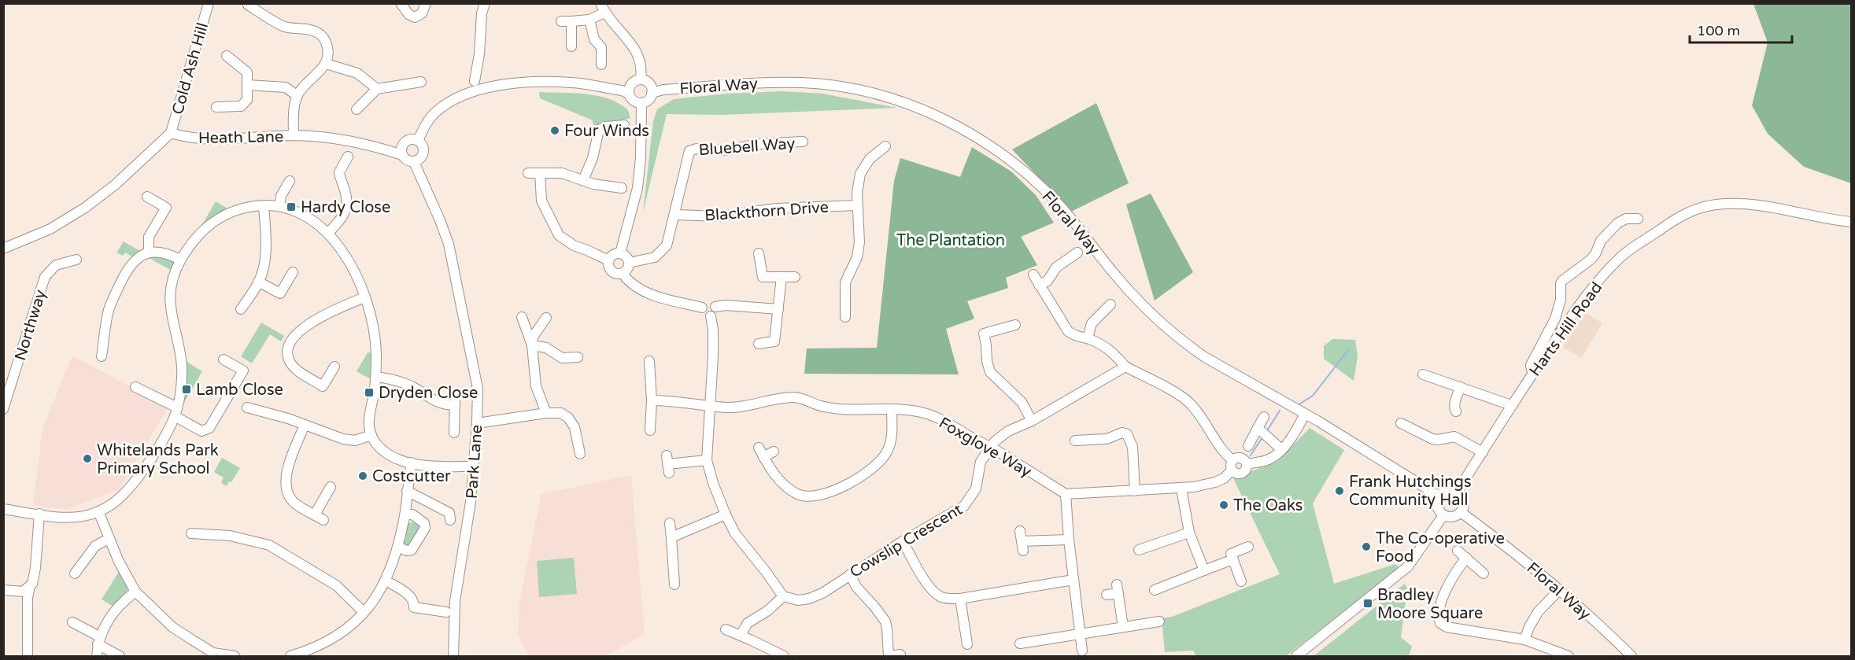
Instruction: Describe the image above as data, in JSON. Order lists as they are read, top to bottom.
{
  "streets": {
    "street": [
      "Cold Ash Hill",
      "Floral Way",
      "Heath Lane",
      "Bluebell Way",
      "Blackthorn Drive",
      "Northway",
      "Harts Hill Road",
      "Foxglove Way",
      "Park Lane",
      "Cowslip Crescent"
    ]
  },
  "crossings": [
    ["Cold Ash Hill", "Heath Lane"],
    ["Floral Way", "Harts Hill Road"],
    ["Heath Lane", "Park Lane"],
    ["Bluebell Way", "Blackthorn Drive"],
    ["Foxglove Way", "Cowslip Crescent"]
  ],
  "parks": ["The Plantation"],
  "places": {
    "other": [
      "Four Winds",
      "Whitelands Park Primary School",
      "Costcutter",
      "Frank Hutchings Community Hall",
      "The Oaks",
      "The Co-operative Food"
    ],
    "transit": [
      "Hardy Close",
      "Lamb Close",
      "Dryden Close",
      "Bradley Moore Square"
    ]
  },
  "scale_bar": "100 m"
}
